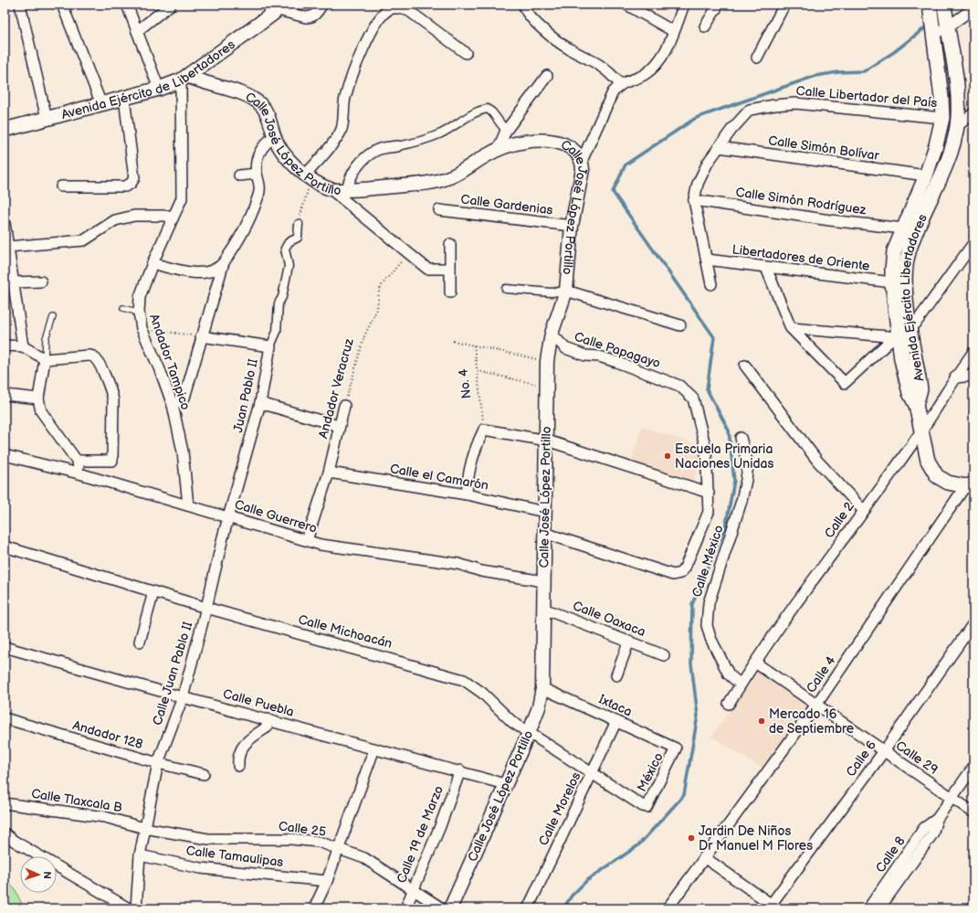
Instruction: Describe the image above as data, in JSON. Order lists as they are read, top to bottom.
{
  "streets": {
    "main road": ["Avenida Ejército de Libertadores", "Avenida Ejército Libertadores"],
    "street": [
      "Calle Libertador del País",
      "Calle José López Portillo",
      "Calle Simón Bolívar",
      "Calle Simón Rodríguez",
      "Calle Gardenias",
      "Libertadores de Oriente",
      "Calle Papagayo",
      "Andador Tampico",
      "Andador Veracruz",
      "Juan Pablo II",
      "Calle el Camarón",
      "Calle Guerrero",
      "Calle 2",
      "Calle México",
      "Calle Oaxaca",
      "Calle Michoacán",
      "Calle Juan Pablo II",
      "Calle 4",
      "Calle Puebla",
      "Ixtaca",
      "Andador 128",
      "Calle 29",
      "Calle 6",
      "México",
      "Calle Tlaxcala B",
      "Calle Morelos",
      "Calle 25",
      "Calle 19 de Marzo",
      "Calle 8",
      "Calle Tamaulipas"
    ],
    "path": ["No. 4"]
  },
  "crossings": [
    ["Avenida Ejército de Libertadores", "Calle José López Portillo"],
    ["Avenida Ejército de Libertadores", "Andador Tampico"],
    ["Calle Libertador del País", "Calle Simón Bolívar"],
    ["Calle Libertador del País", "Calle Simón Rodríguez"],
    ["Calle Libertador del País", "Avenida Ejército Libertadores"],
    ["Calle José López Portillo", "Calle Gardenias"],
    ["Calle José López Portillo", "Calle Papagayo"],
    ["Calle José López Portillo", "Andador Tampico"],
    ["Calle José López Portillo", "Calle el Camarón"],
    ["Calle José López Portillo", "Calle Guerrero"],
    ["Calle José López Portillo", "Calle Oaxaca"],
    ["Calle José López Portillo", "Calle Michoacán"],
    ["Calle José López Portillo", "Calle Puebla"],
    ["Calle José López Portillo", "Ixtaca"],
    ["Calle Simón Bolívar", "Avenida Ejército Libertadores"],
    ["Calle Simón Rodríguez", "Avenida Ejército Libertadores"],
    ["Libertadores de Oriente", "Avenida Ejército Libertadores"],
    ["Andador Tampico", "Calle Guerrero"],
    ["Andador Veracruz", "Calle el Camarón"],
    ["Andador Veracruz", "Calle Guerrero"],
    ["Juan Pablo II", "Calle Juan Pablo II"],
    ["Calle Guerrero", "Calle Juan Pablo II"],
    ["Calle 2", "Calle México"],
    ["Calle 2", "Calle 29"],
    ["Calle Michoacán", "Calle Juan Pablo II"],
    ["Calle Michoacán", "México"],
    ["Calle Michoacán", "Calle Morelos"],
    ["Calle Juan Pablo II", "Calle Puebla"],
    ["Calle Juan Pablo II", "Andador 128"],
    ["Calle Juan Pablo II", "Calle Tlaxcala B"],
    ["Calle Juan Pablo II", "Calle 25"],
    ["Calle Juan Pablo II", "Calle Tamaulipas"],
    ["Calle 4", "Calle 29"],
    ["Calle Puebla", "Calle 19 de Marzo"],
    ["Ixtaca", "México"],
    ["Ixtaca", "Calle Morelos"],
    ["Calle 29", "Calle 6"],
    ["Calle 29", "Calle 8"],
    ["Calle Tlaxcala B", "Calle 25"],
    ["Calle 25", "Calle 19 de Marzo"]
  ],
  "places": ["Escuela Primaria Naciones Unidas", "Mercado 16 de Septiembre", "Jardin De Niños Dr Manuel M Flores"],
  "north": "right"
}
